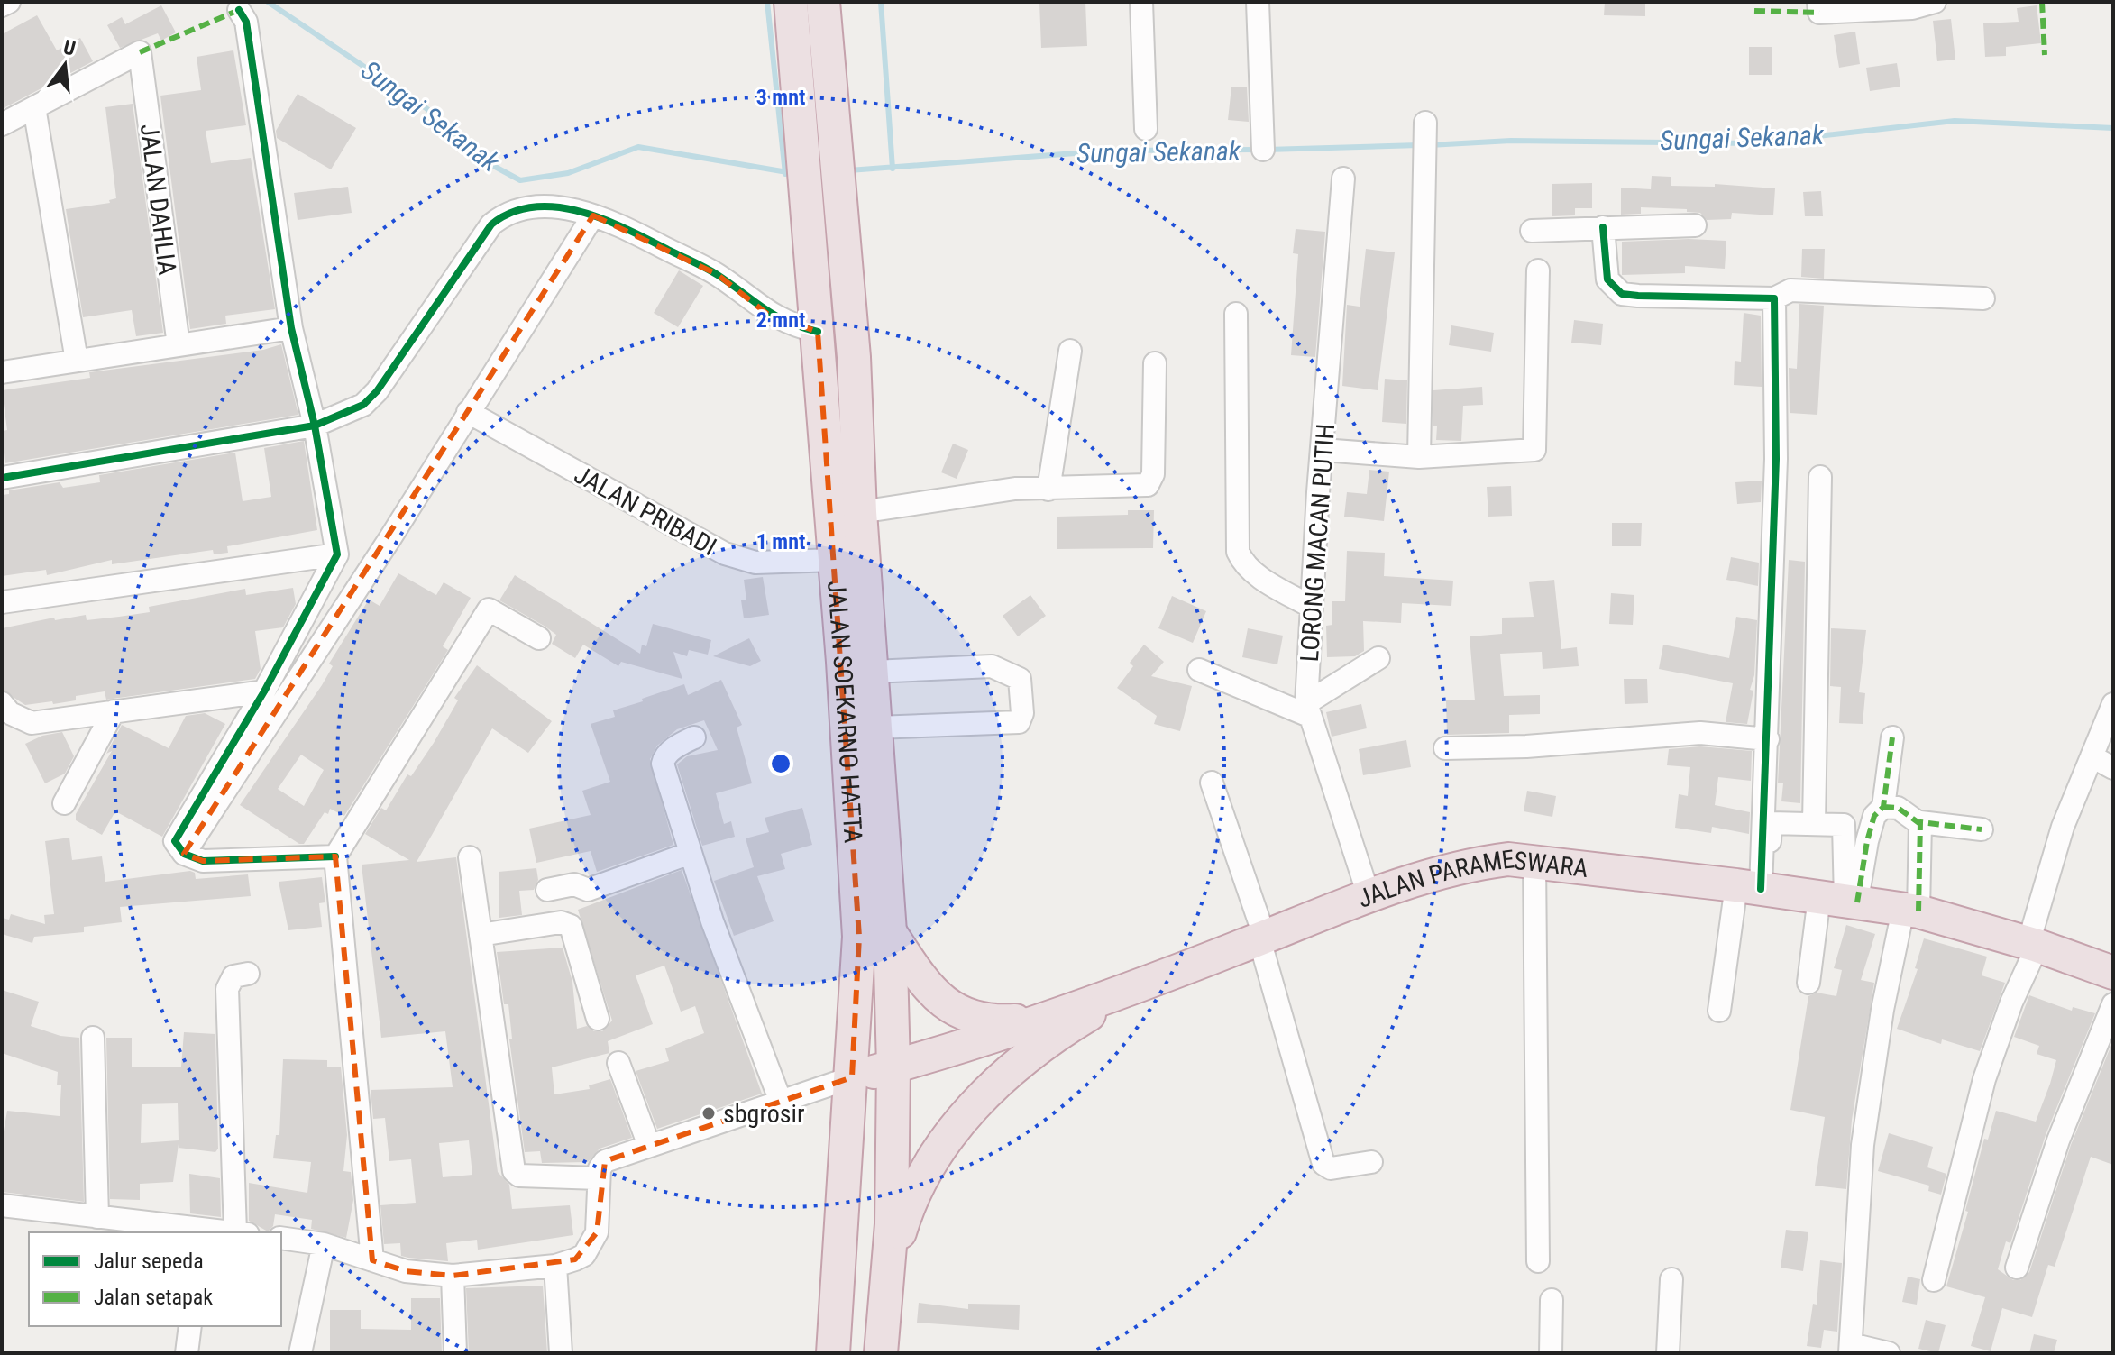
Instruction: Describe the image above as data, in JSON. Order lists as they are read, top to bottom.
{
  "streets": {
    "highway": ["JALAN SOEKARNO HATTA", "JALAN PARAMESWARA"],
    "street": ["JALAN DAHLIA", "JALAN PRIBADI", "LORONG MACAN PUTIH"]
  },
  "crossings": [
    ["JALAN PRIBADI", "JALAN SOEKARNO HATTA"],
    ["LORONG MACAN PUTIH", "JALAN PARAMESWARA"],
    ["JALAN SOEKARNO HATTA", "JALAN PARAMESWARA"]
  ],
  "water": ["Sungai Sekanak"],
  "places": ["sbgrosir"],
  "legend": ["Jalur sepeda", "Jalan setapak"],
  "north": "top",
  "rings": ["3 mnt", "2 mnt", "1 mnt"]
}
